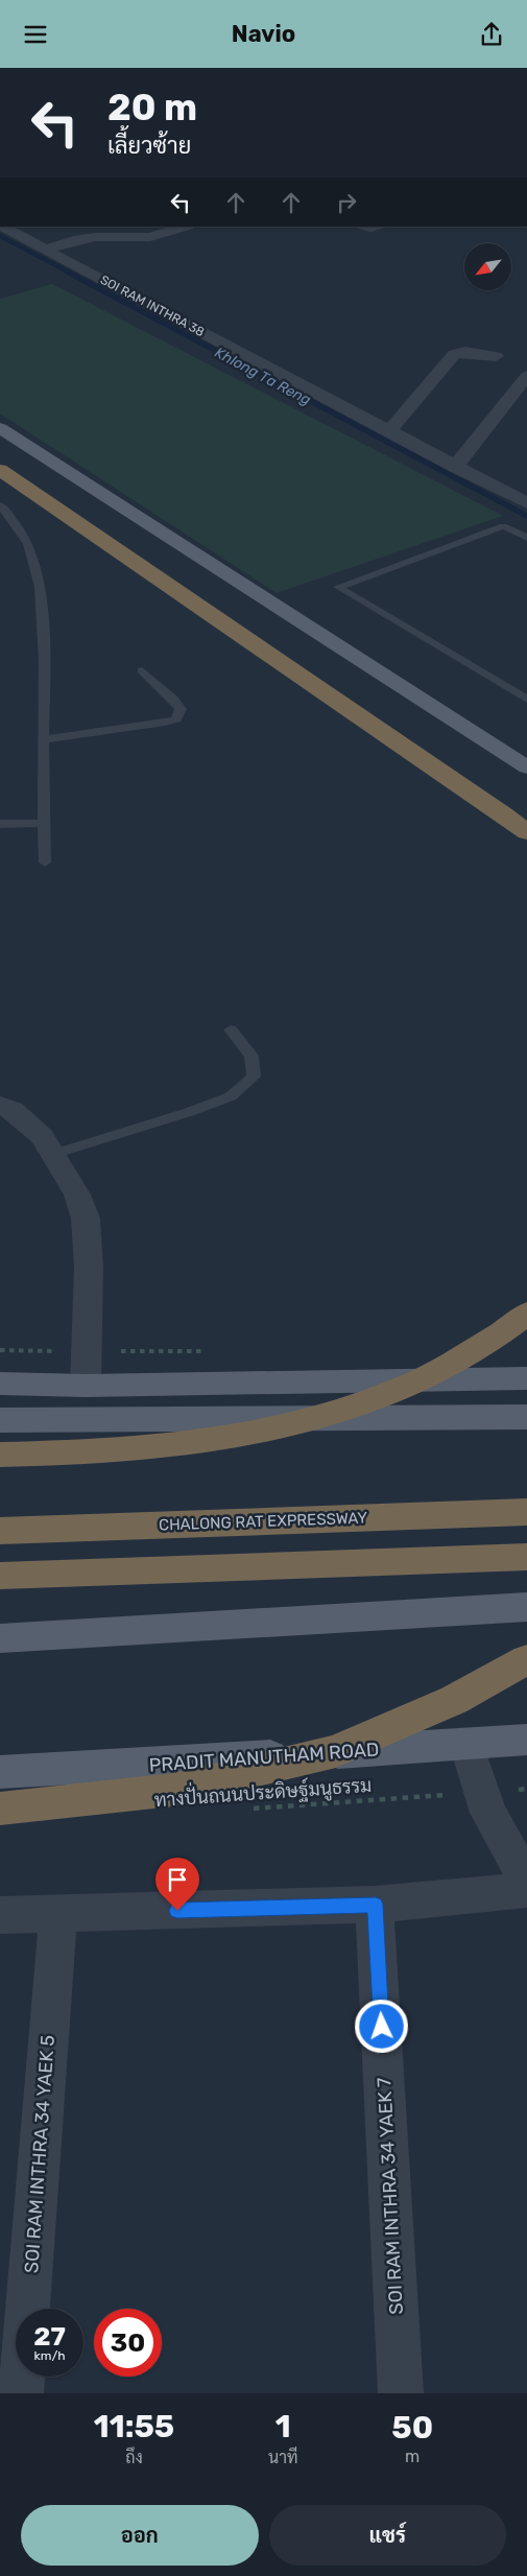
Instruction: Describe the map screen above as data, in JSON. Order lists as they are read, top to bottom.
{
  "streets": {
    "highway": ["CHALONG RAT EXPRESSWAY"],
    "main road": ["PRADIT MANUTHAM ROAD"],
    "street": ["SOI RAM INTHRA 38", "SOI RAM INTHRA 34 YAEK 5", "SOI RAM INTHRA 34 YAEK 7"],
    "path": ["ทางปั่นถนนประดิษฐ์มนูธรรม"]
  },
  "water": ["Khlong Ta Reng"],
  "north": "bottom left",
  "page": {
    "header": "Navio",
    "turn": ["20 m", "เลี้ยวซ้าย"],
    "speed": "27 km/h",
    "limit": "30",
    "eta": [
      "11:55",
      "ถึง",
      "1",
      "นาที",
      "50",
      "m"
    ],
    "buttons": ["ออก", "แชร์"]
  }
}
